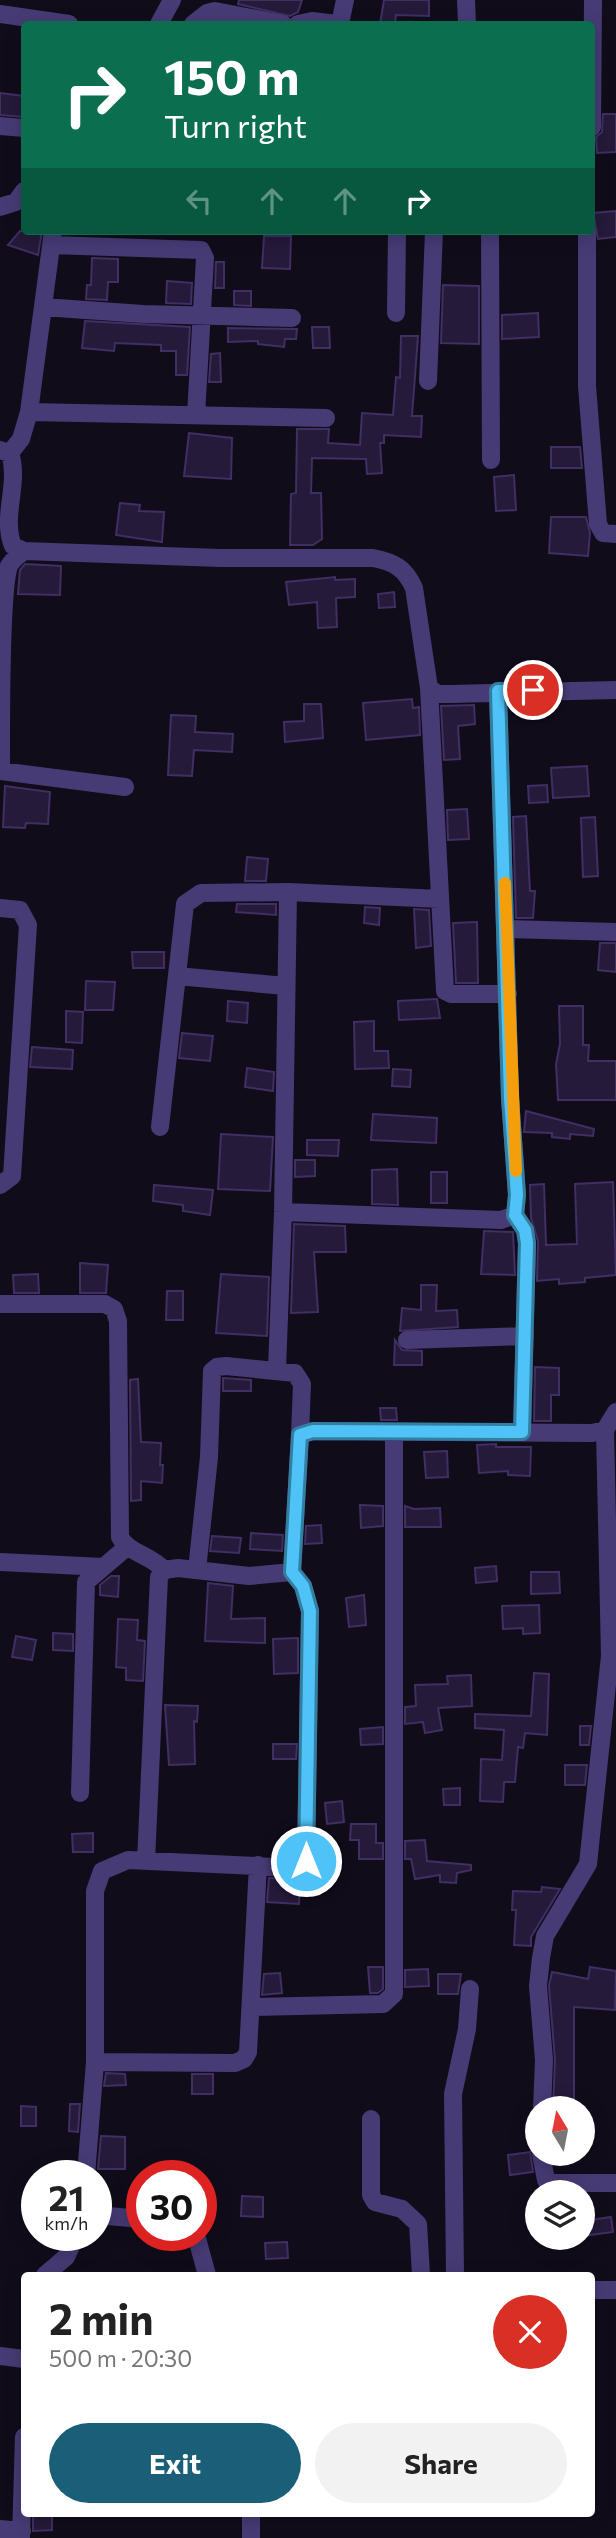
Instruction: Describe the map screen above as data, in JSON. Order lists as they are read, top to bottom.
{
  "north": "top",
  "page": {
    "turn": ["150 m", "Turn right"],
    "speed": "21 km/h",
    "limit": "30",
    "heading": ["2 min", "500 m · 20:30"],
    "buttons": ["Exit", "Share"]
  }
}
